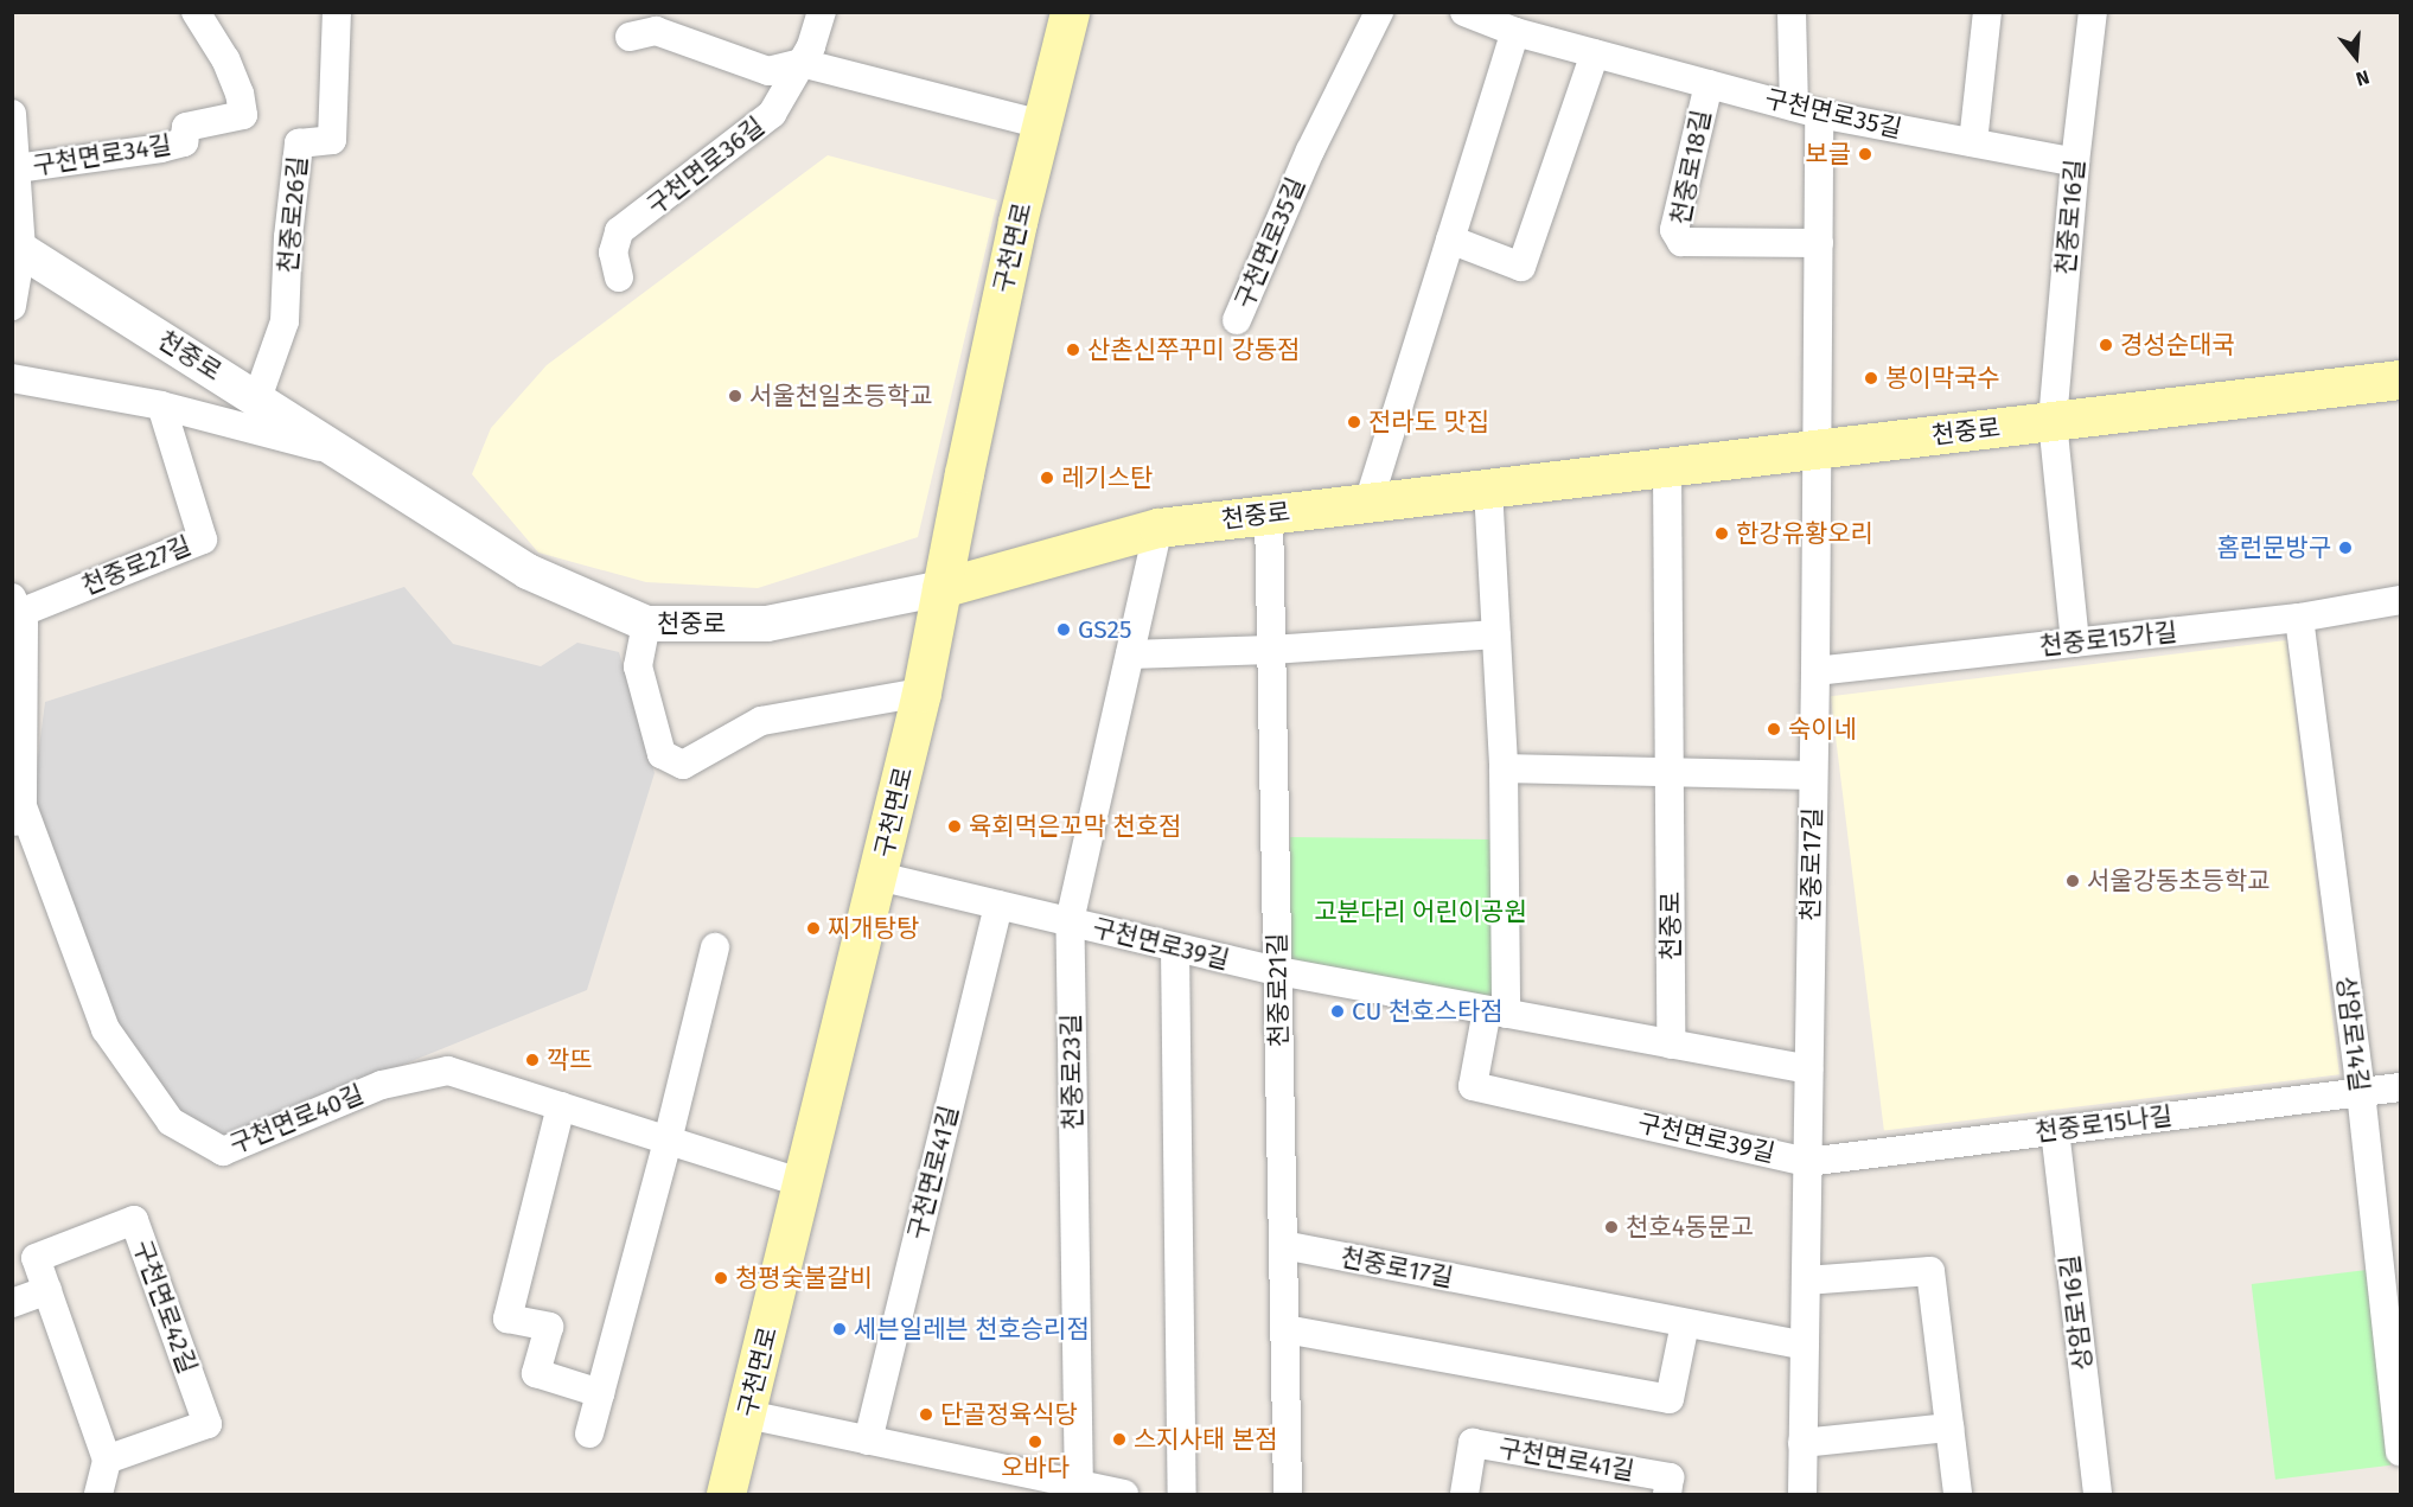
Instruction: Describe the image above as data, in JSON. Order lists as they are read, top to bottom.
{
  "streets": {
    "main road": ["구천면로", "천중로"],
    "street": [
      "구천면로35길",
      "구천면로34길",
      "구천면로36길",
      "천중로18길",
      "천중로26길",
      "천중로16길",
      "천중로27길",
      "천중로15가길",
      "천중로17길",
      "구천면로39길",
      "천중로21길",
      "상암로14길",
      "천중로23길",
      "구천면로40길",
      "천중로15나길",
      "구천면로41길",
      "구천면로42길",
      "상암로16길"
    ]
  },
  "crossings": [
    ["구천면로35길", "천중로18길"],
    ["구천면로35길", "천중로16길"],
    ["천중로26길", "천중로"],
    ["천중로16길", "천중로"],
    ["구천면로", "천중로"],
    ["구천면로", "구천면로39길"],
    ["구천면로", "구천면로40길"],
    ["천중로", "천중로17길"],
    ["천중로", "구천면로39길"],
    ["천중로", "천중로21길"],
    ["천중로", "천중로23길"],
    ["천중로27길", "구천면로40길"],
    ["천중로15가길", "천중로17길"],
    ["천중로15가길", "상암로14길"],
    ["천중로17길", "구천면로39길"],
    ["천중로17길", "천중로21길"],
    ["천중로17길", "천중로15나길"],
    ["구천면로39길", "천중로21길"],
    ["구천면로39길", "천중로23길"],
    ["구천면로39길", "천중로15나길"],
    ["구천면로39길", "구천면로41길"],
    ["상암로14길", "천중로15나길"],
    ["천중로15나길", "상암로16길"]
  ],
  "parks": ["고분다리 어린이공원"],
  "places": [
    "보글",
    "경성순대국",
    "산촌신쭈꾸미 강동점",
    "봉이막국수",
    "서울천일초등학교",
    "전라도 맛집",
    "레기스탄",
    "한강유황오리",
    "홈런문방구",
    "GS25",
    "숙이네",
    "육회먹은꼬막 천호점",
    "서울강동초등학교",
    "찌개탕탕",
    "CU 천호스타점",
    "깍뜨",
    "천호4동문고",
    "청평숯불갈비",
    "세븐일레븐 천호승리점",
    "단골정육식당",
    "스지사태 본점",
    "오바다"
  ],
  "north": "bottom"
}
